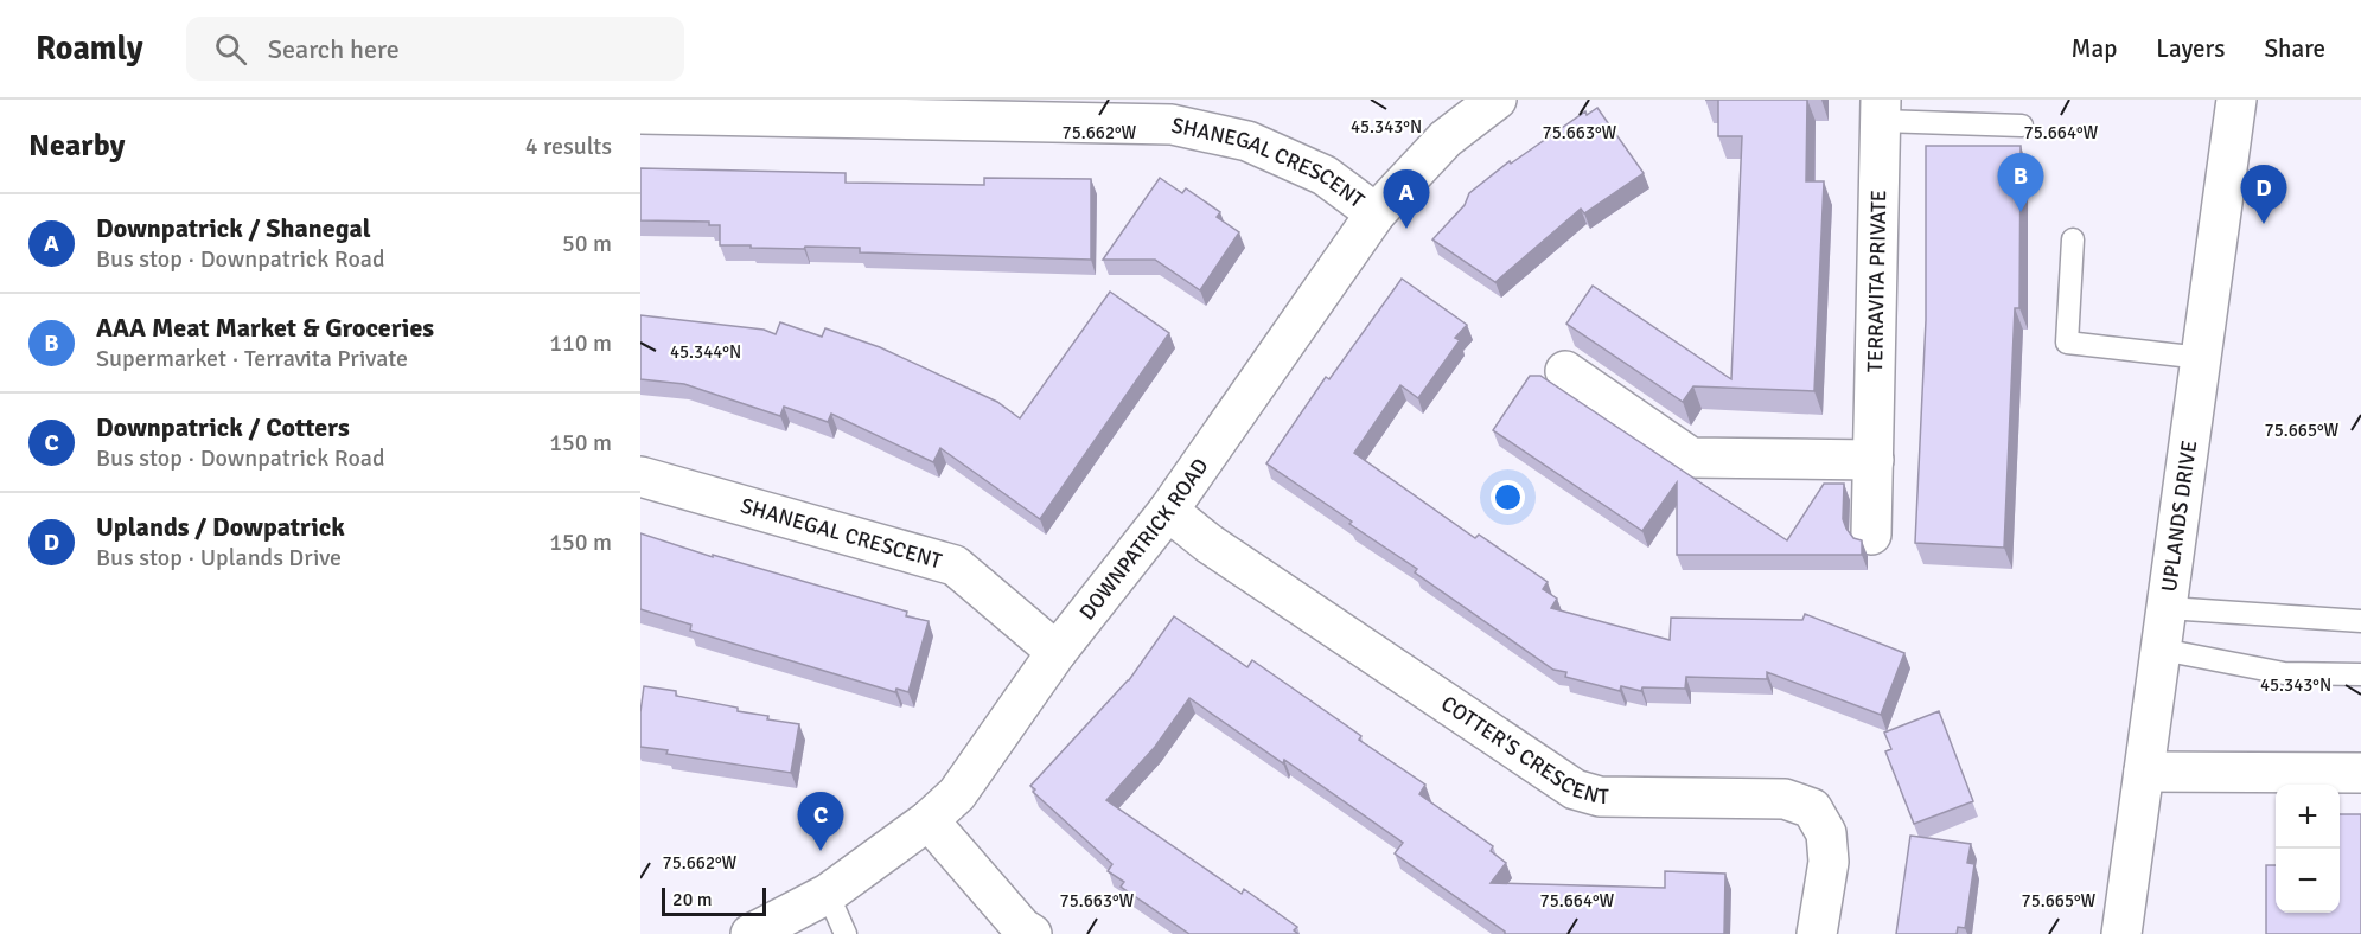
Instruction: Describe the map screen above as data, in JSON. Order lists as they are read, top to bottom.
{
  "streets": {
    "street": [
      "SHANEGAL CRESCENT",
      "TERRAVITA PRIVATE",
      "UPLANDS DRIVE",
      "DOWNPATRICK ROAD",
      "COTTER'S CRESCENT"
    ]
  },
  "crossings": [
    ["SHANEGAL CRESCENT", "DOWNPATRICK ROAD"],
    ["DOWNPATRICK ROAD", "COTTER'S CRESCENT"]
  ],
  "scale_bar": "20 m",
  "page": {
    "header": "Roamly",
    "search": "Search here",
    "nav": ["Map", "Layers", "Share"],
    "heading": ["Nearby", "4 results"],
    "pins": [
      "B",
      "D",
      "A",
      "C"
    ],
    "list": [
      {
        "mark": "A",
        "name": "Downpatrick / Shanegal",
        "note": "Bus stop · Downpatrick Road",
        "value": "50 m"
      },
      {
        "mark": "B",
        "name": "AAA Meat Market & Groceries",
        "note": "Supermarket · Terravita Private",
        "value": "110 m"
      },
      {
        "mark": "C",
        "name": "Downpatrick / Cotters",
        "note": "Bus stop · Downpatrick Road",
        "value": "150 m"
      },
      {
        "mark": "D",
        "name": "Uplands / Dowpatrick",
        "note": "Bus stop · Uplands Drive",
        "value": "150 m"
      }
    ],
    "map_buttons": ["+", "−"],
    "scale": "20 m"
  },
  "coordinates": [
    "45.343°N",
    "75.662°W",
    "75.663°W",
    "75.664°W",
    "45.344°N",
    "75.665°W"
  ]
}
